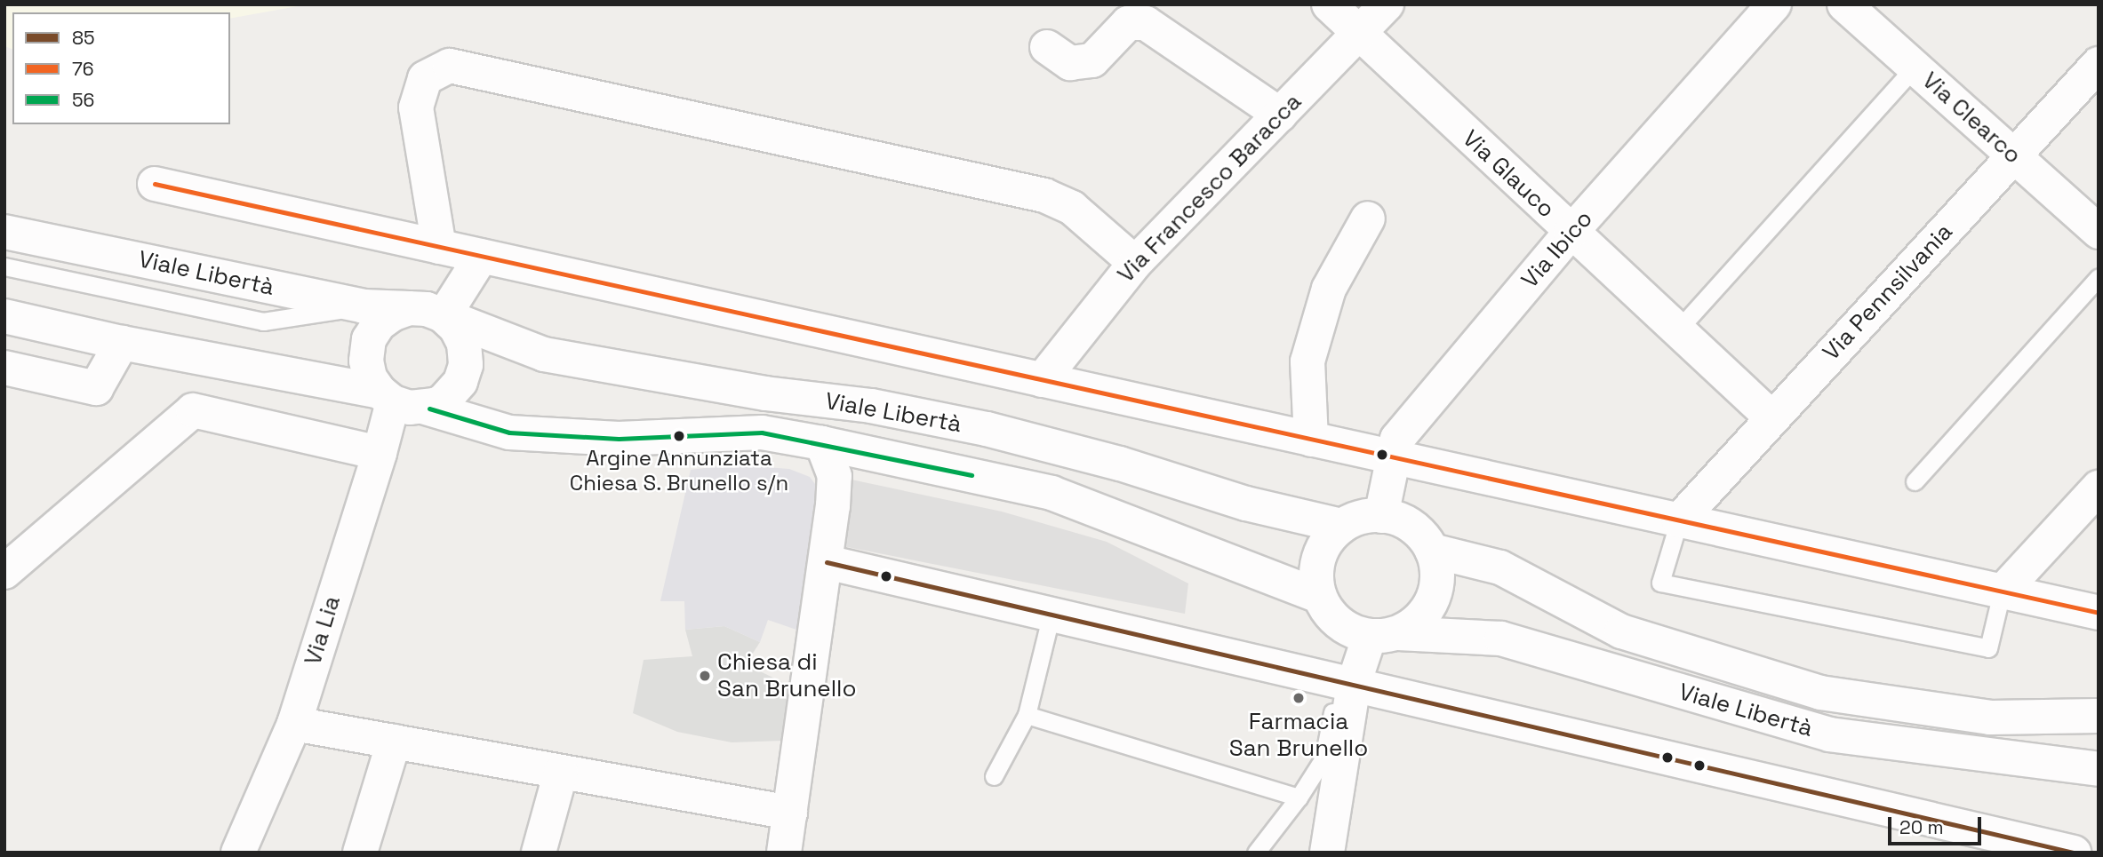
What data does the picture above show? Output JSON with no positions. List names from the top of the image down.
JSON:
{
  "streets": {
    "street": [
      "Via Clearco",
      "Via Glauco",
      "Via Francesco Baracca",
      "Via Ibico",
      "Viale Libertà",
      "Via Pennsilvania",
      "Via Lia"
    ]
  },
  "crossings": [
    ["Via Clearco", "Via Pennsilvania"],
    ["Via Glauco", "Via Francesco Baracca"],
    ["Via Glauco", "Via Ibico"],
    ["Via Glauco", "Via Pennsilvania"],
    ["Via Ibico", "Viale Libertà"],
    ["Viale Libertà", "Via Lia"]
  ],
  "places": ["Argine Annunziata Chiesa S. Brunello s/n", "Chiesa di San Brunello", "Farmacia San Brunello"],
  "lines": ["transit line 76", "transit line 56", "transit line 85"],
  "legend": ["85", "76", "56"],
  "scale_bar": "20 m"
}
